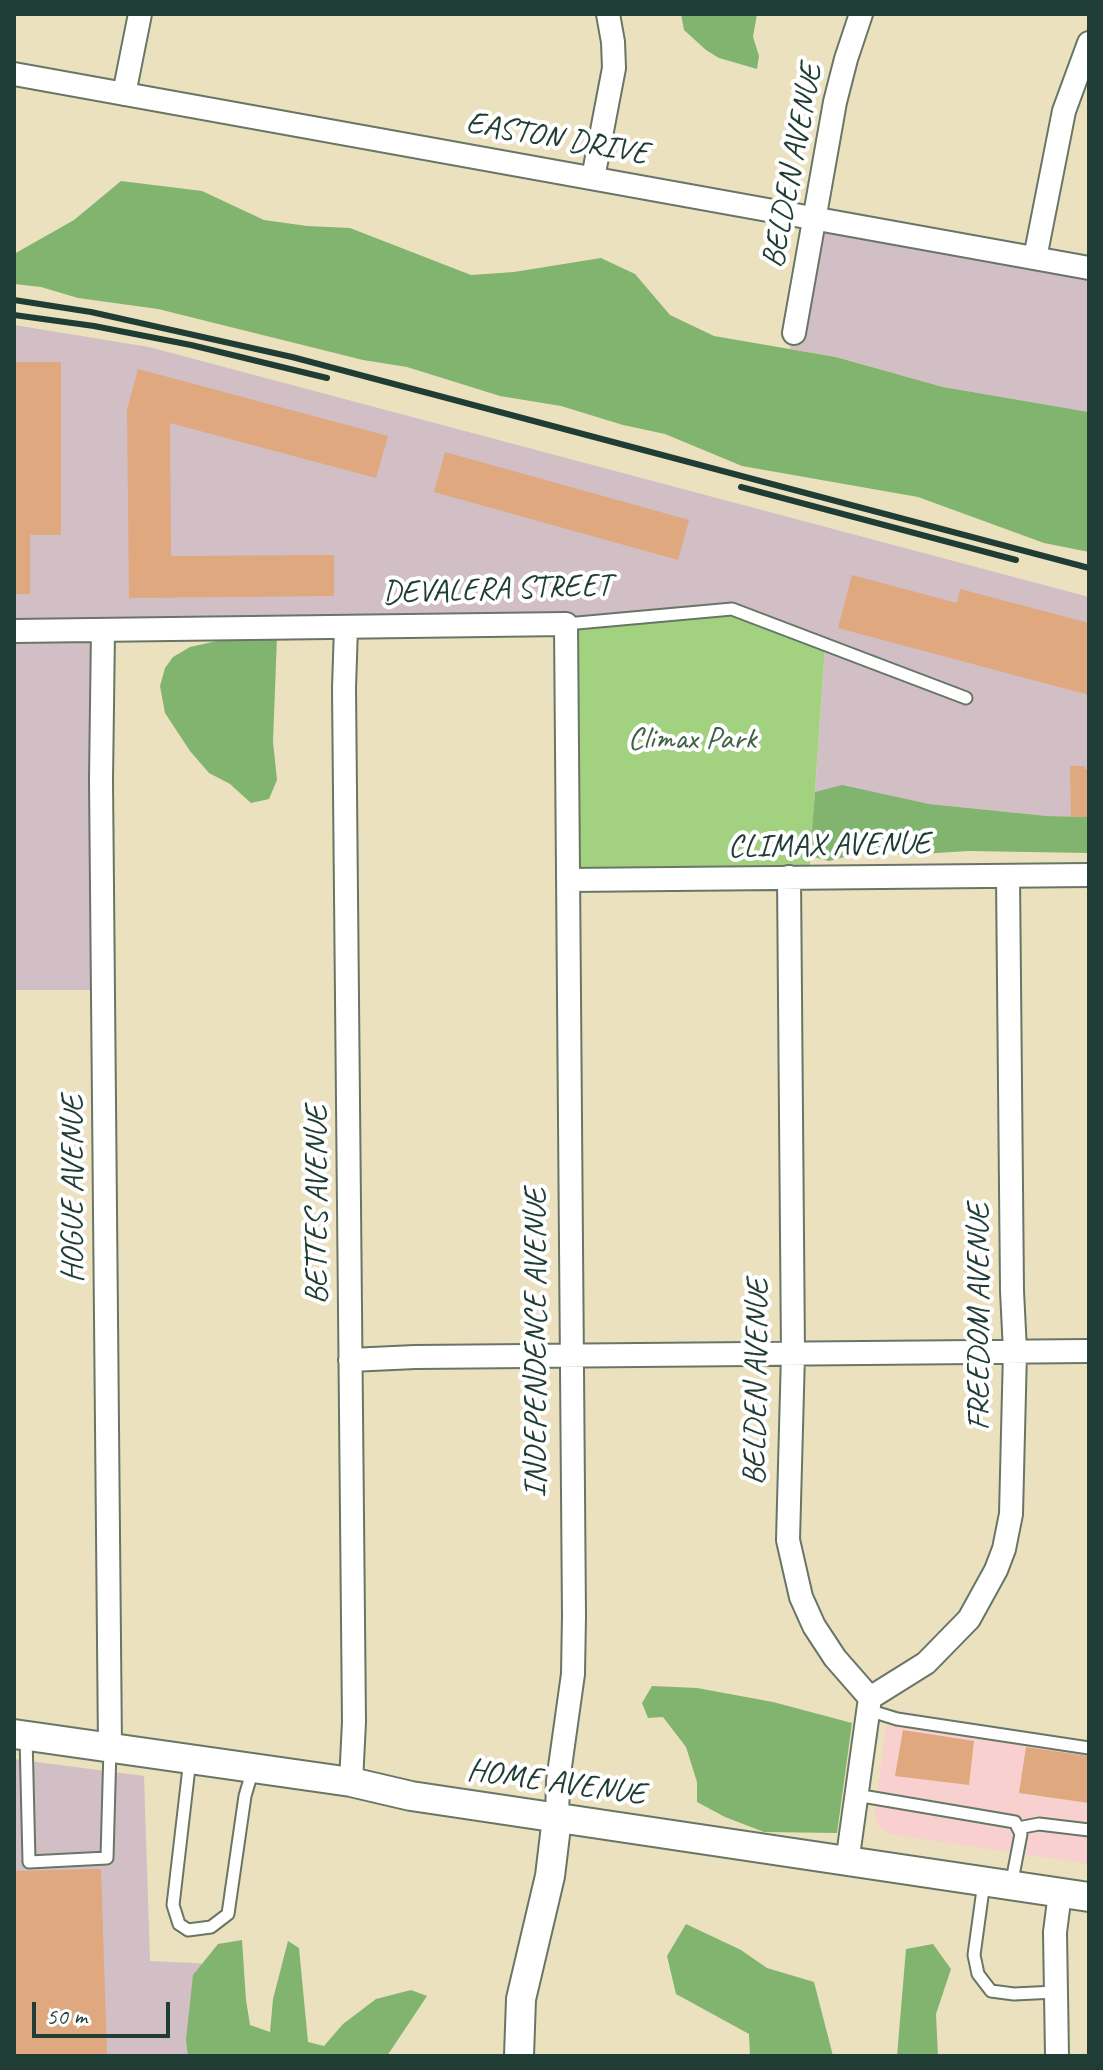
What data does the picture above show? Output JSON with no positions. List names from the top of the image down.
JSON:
{
  "streets": {
    "street": [
      "EASTON DRIVE",
      "BELDEN AVENUE",
      "DEVALERA STREET",
      "CLIMAX AVENUE",
      "HOGUE AVENUE",
      "BETTES AVENUE",
      "FREEDOM AVENUE",
      "INDEPENDENCE AVENUE",
      "HOME AVENUE"
    ]
  },
  "crossings": [
    ["EASTON DRIVE", "BELDEN AVENUE"],
    ["BELDEN AVENUE", "CLIMAX AVENUE"],
    ["BELDEN AVENUE", "FREEDOM AVENUE"],
    ["DEVALERA STREET", "HOGUE AVENUE"],
    ["DEVALERA STREET", "BETTES AVENUE"],
    ["DEVALERA STREET", "INDEPENDENCE AVENUE"],
    ["CLIMAX AVENUE", "FREEDOM AVENUE"],
    ["CLIMAX AVENUE", "INDEPENDENCE AVENUE"],
    ["HOGUE AVENUE", "HOME AVENUE"],
    ["BETTES AVENUE", "HOME AVENUE"],
    ["INDEPENDENCE AVENUE", "HOME AVENUE"]
  ],
  "parks": ["Climax Park"],
  "scale_bar": "50 m"
}
